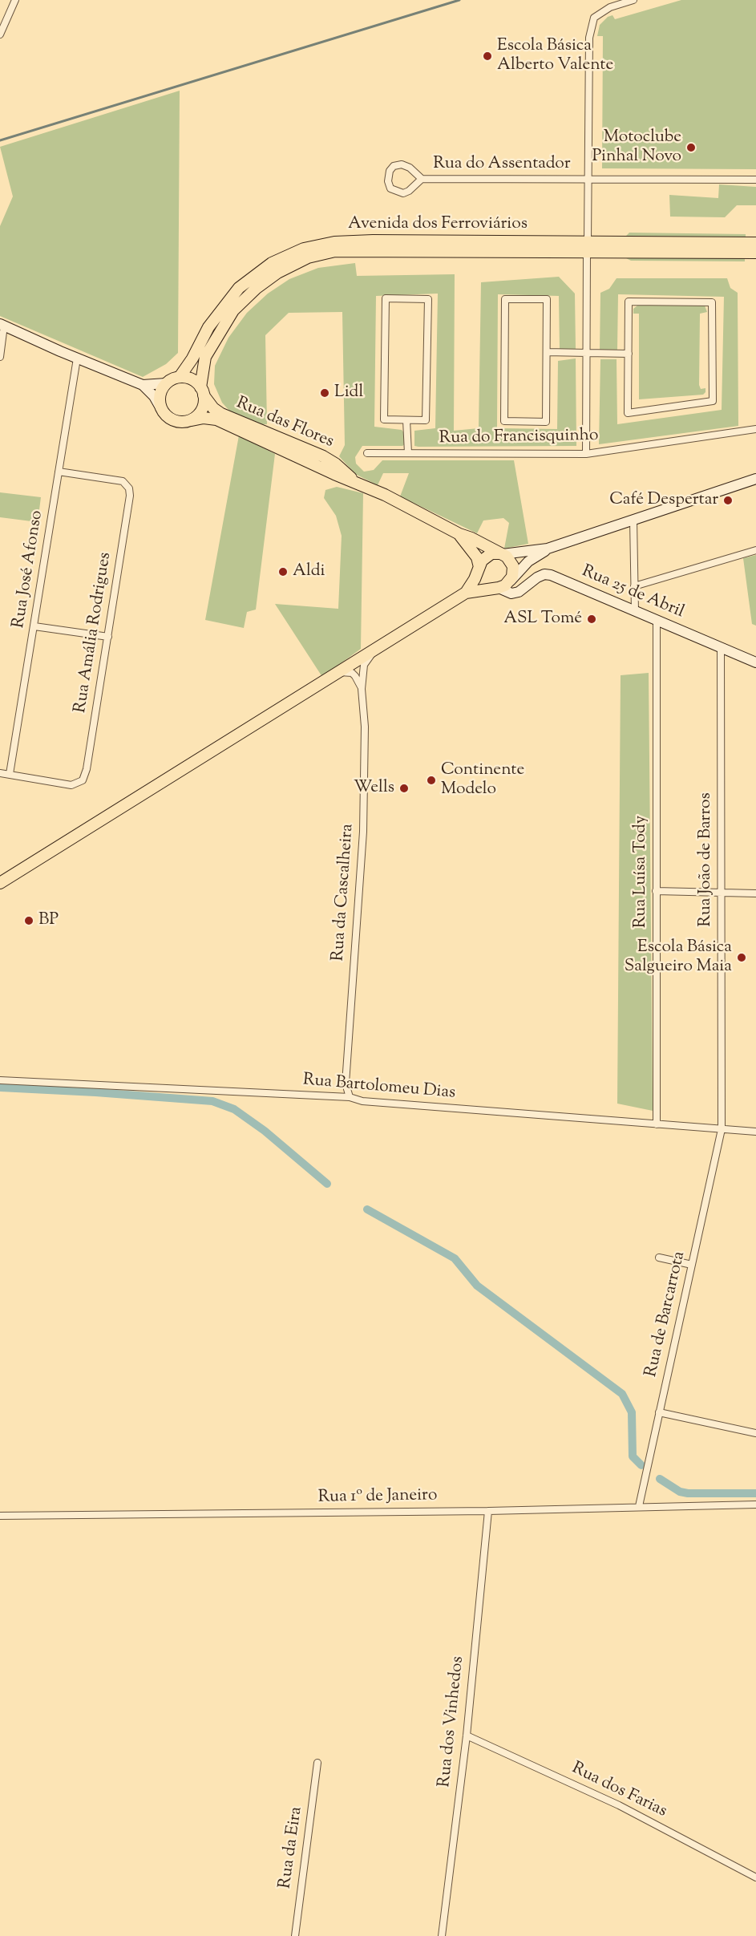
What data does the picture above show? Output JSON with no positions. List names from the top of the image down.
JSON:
{
  "streets": {
    "main road": ["Avenida dos Ferroviários", "Rua das Flores"],
    "street": [
      "Rua do Assentador",
      "Rua do Francisquinho",
      "Rua José Afonso",
      "Rua 25 de Abril",
      "Rua Amália Rodrigues",
      "Rua João de Barros",
      "Rua Luísa Tody",
      "Rua da Cascalheira",
      "Rua Bartolomeu Dias",
      "Rua de Barcarrota",
      "Rua 1º de Janeiro",
      "Rua dos Vinhedos",
      "Rua dos Farias",
      "Rua da Eira"
    ]
  },
  "crossings": [
    ["Avenida dos Ferroviários", "Rua das Flores"],
    ["Rua das Flores", "Rua 25 de Abril"],
    ["Rua José Afonso", "Rua Amália Rodrigues"],
    ["Rua 25 de Abril", "Rua João de Barros"],
    ["Rua 25 de Abril", "Rua Luísa Tody"],
    ["Rua João de Barros", "Rua Bartolomeu Dias"],
    ["Rua João de Barros", "Rua de Barcarrota"],
    ["Rua Luísa Tody", "Rua Bartolomeu Dias"],
    ["Rua da Cascalheira", "Rua Bartolomeu Dias"],
    ["Rua Bartolomeu Dias", "Rua de Barcarrota"],
    ["Rua de Barcarrota", "Rua 1º de Janeiro"],
    ["Rua 1º de Janeiro", "Rua dos Vinhedos"],
    ["Rua dos Vinhedos", "Rua dos Farias"]
  ],
  "places": [
    "Escola Básica Alberto Valente",
    "Motoclube Pinhal Novo",
    "Lidl",
    "Café Despertar",
    "Aldi",
    "ASL Tomé",
    "Continente Modelo",
    "Wells",
    "BP",
    "Escola Básica Salgueiro Maia"
  ]
}
